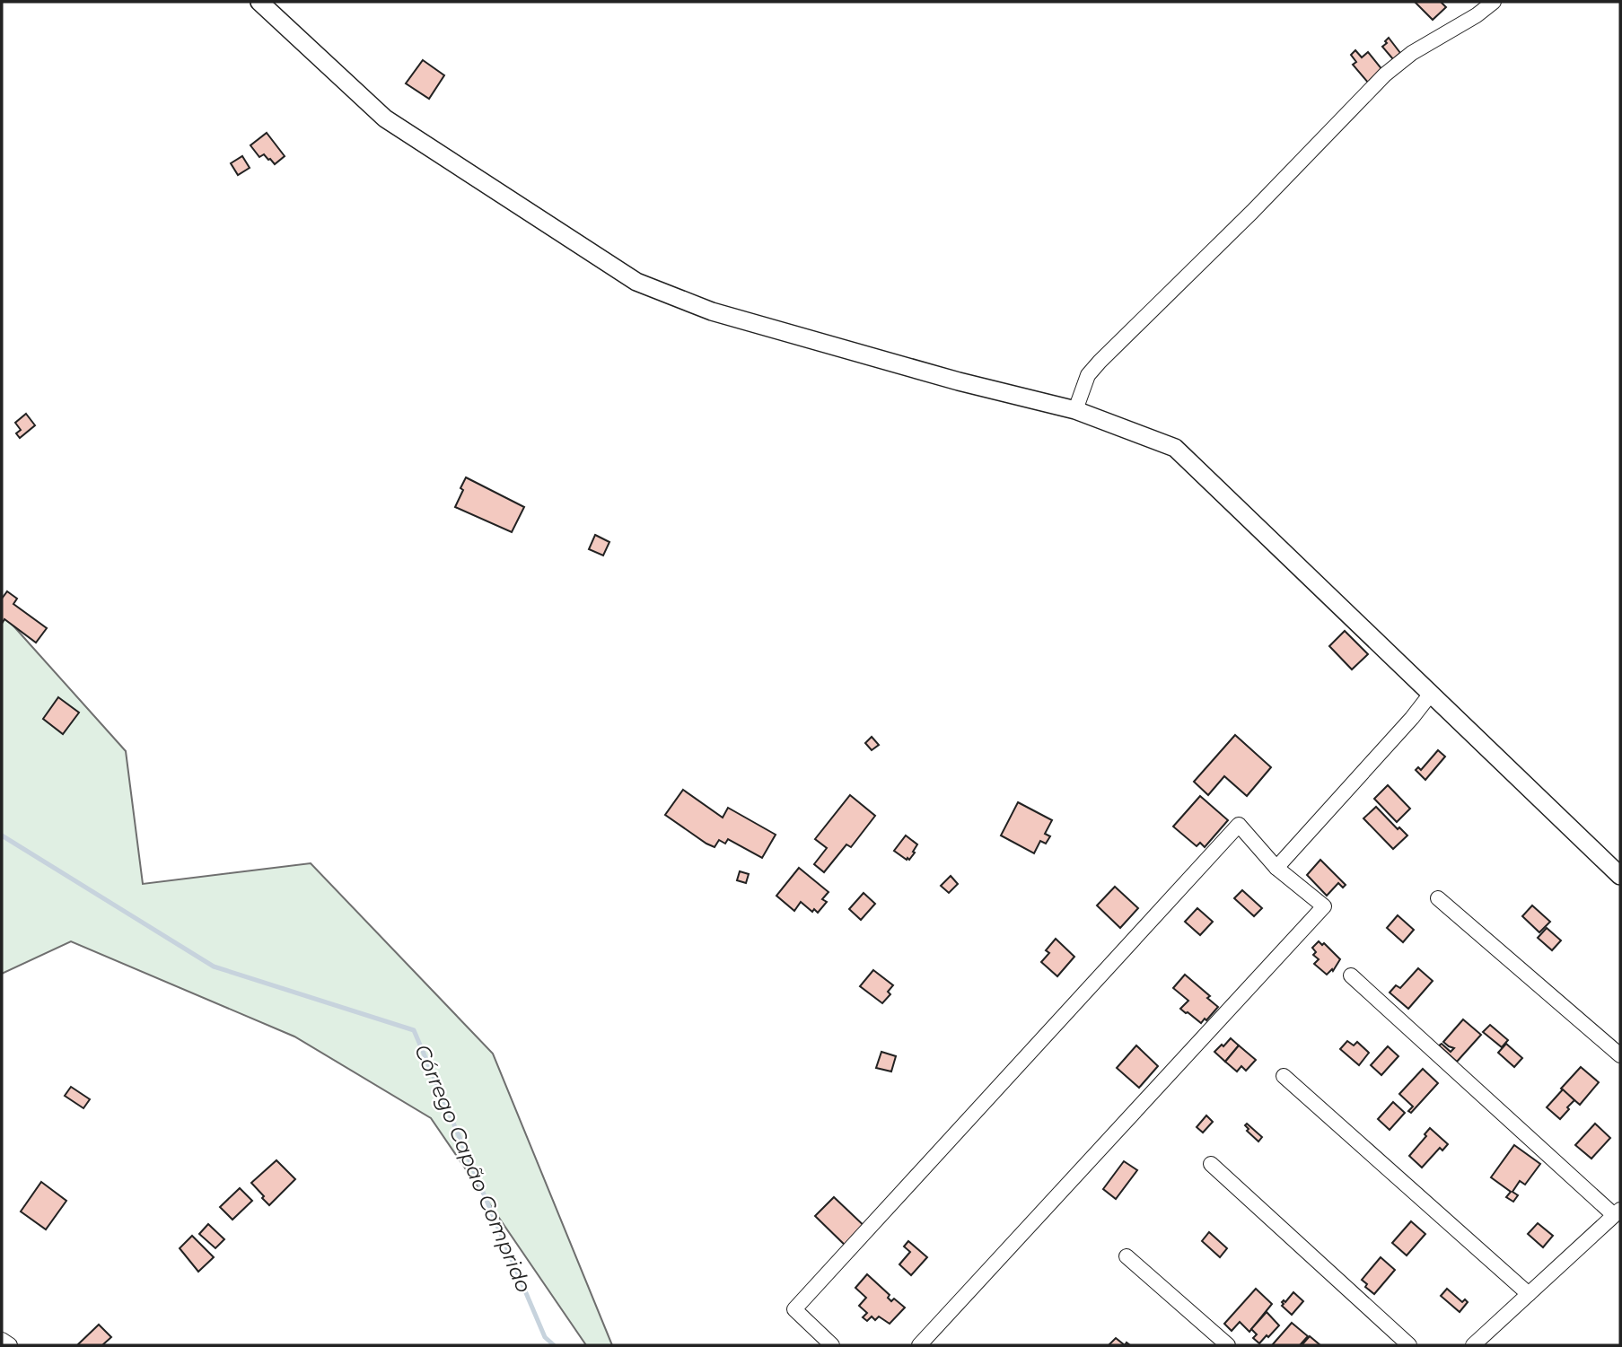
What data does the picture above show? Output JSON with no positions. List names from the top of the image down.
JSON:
{
  "water": ["Córrego Capão Comprido"]
}
